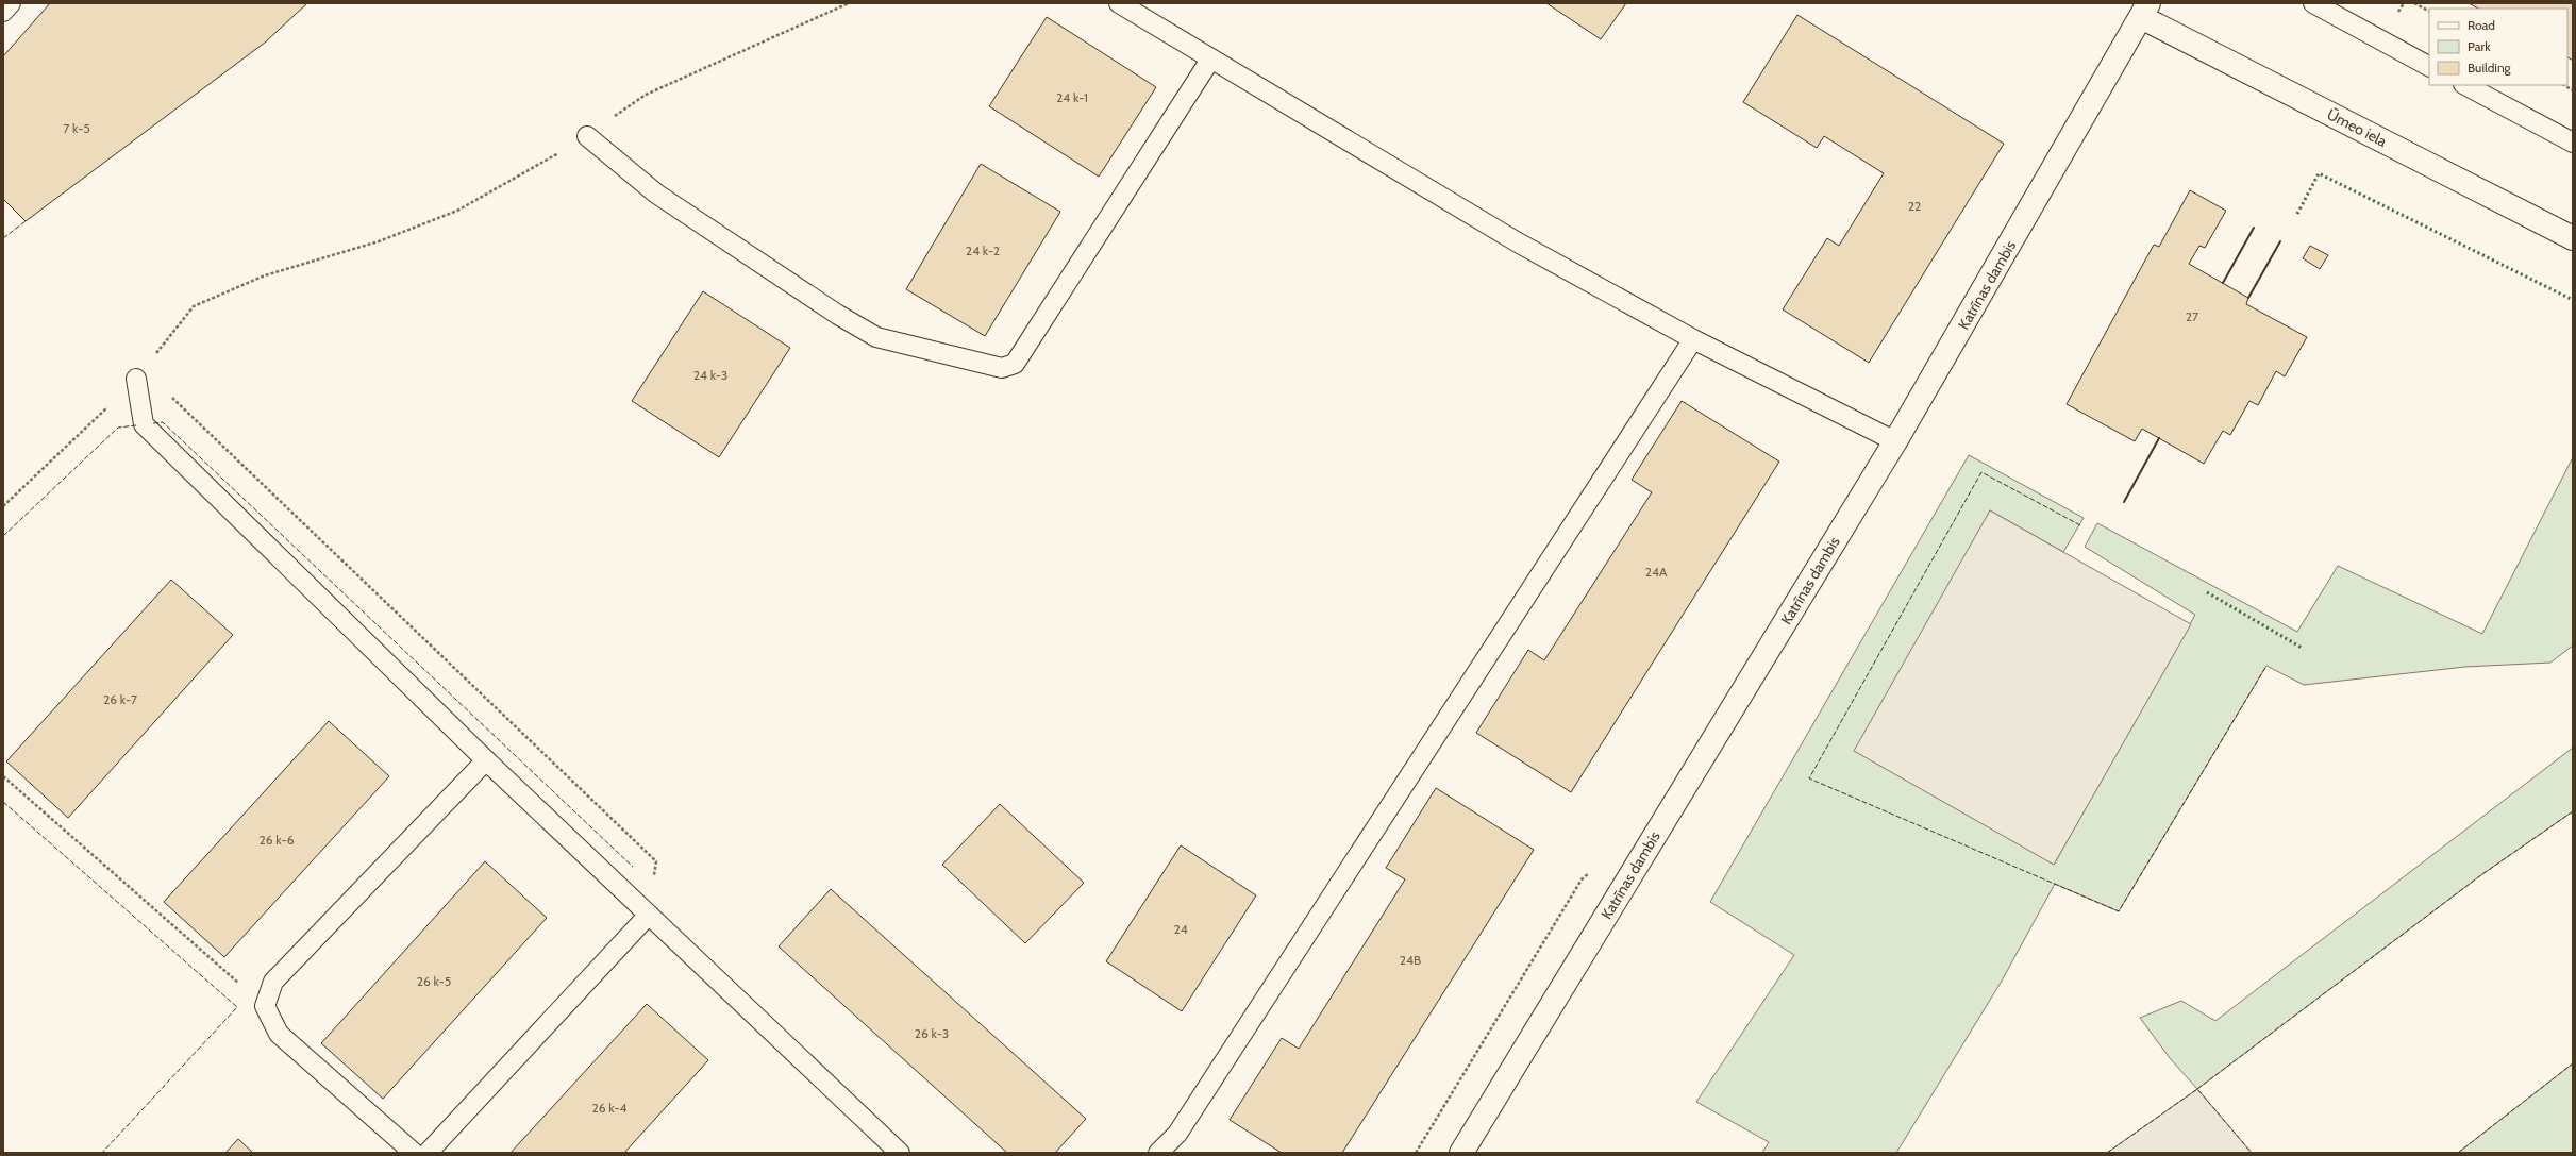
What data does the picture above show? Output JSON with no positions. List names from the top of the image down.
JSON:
{
  "streets": {
    "street": ["Ūmeo iela", "Katrīnas dambis"]
  },
  "crossings": [
    ["Ūmeo iela", "Katrīnas dambis"]
  ],
  "house_numbers": [
    "24 k-1",
    "7 k-5",
    "22",
    "24 k-2",
    "27",
    "24 k-3",
    "24A",
    "26 k-7",
    "26 k-6",
    "24",
    "24B",
    "26 k-5",
    "26 k-3",
    "26 k-4"
  ],
  "legend": ["Road", "Park", "Building"]
}
